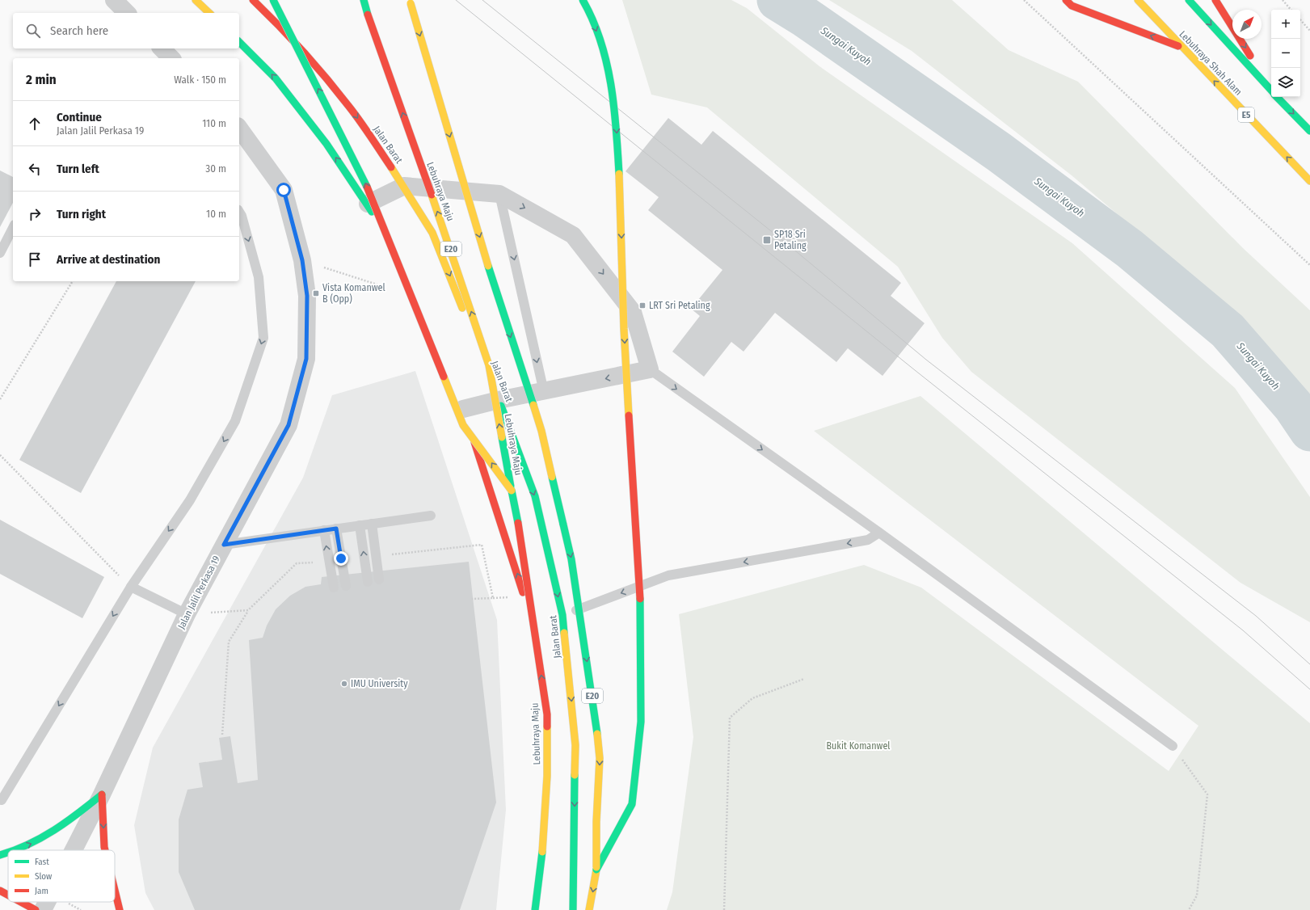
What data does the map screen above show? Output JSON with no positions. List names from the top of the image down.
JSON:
{
  "streets": {
    "main road": [
      "Lebuhraya Shah Alam",
      "E5",
      "Jalan Barat",
      "Lebuhraya Maju",
      "E20"
    ],
    "street": ["Jalan Jalil Perkasa 19"]
  },
  "water": ["Sungai Kuyoh"],
  "parks": ["Bukit Komanwel"],
  "places": {
    "transit": ["SP18 Sri Petaling", "Vista Komanwel B (Opp)", "LRT Sri Petaling"],
    "other": ["IMU University"]
  },
  "legend": ["Fast", "Slow", "Jam"],
  "north": "top right",
  "page": {
    "map_buttons": ["+", "−"],
    "search": "Search here",
    "heading": ["2 min", "Walk · 150 m"],
    "list": [
      ["Continue", "Jalan Jalil Perkasa 19", "110 m"],
      ["Turn left", "30 m"],
      ["Turn right", "10 m"],
      "Arrive at destination"
    ]
  }
}
